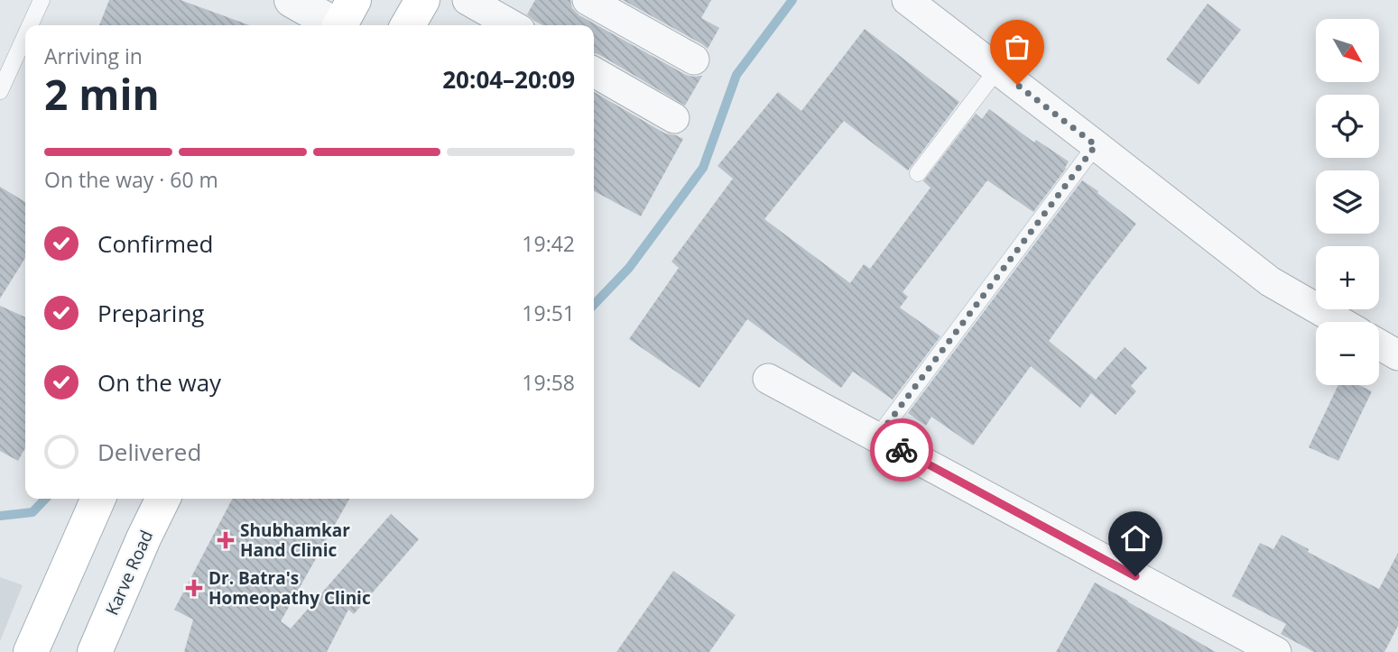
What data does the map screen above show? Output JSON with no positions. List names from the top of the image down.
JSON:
{
  "streets": {
    "main road": ["Karve Road"]
  },
  "places": {
    "health": ["Shubhamkar Hand Clinic", "Dr. Batra's Homeopathy Clinic"]
  },
  "north": "bottom right",
  "page": {
    "map_buttons": ["+", "−"],
    "heading": ["2 min", "Arriving in", "20:04–20:09"],
    "bar": "On the way · 60 m",
    "list": [
      ["Confirmed", "19:42"],
      ["Preparing", "19:51"],
      ["On the way", "19:58"],
      "Delivered"
    ]
  }
}
